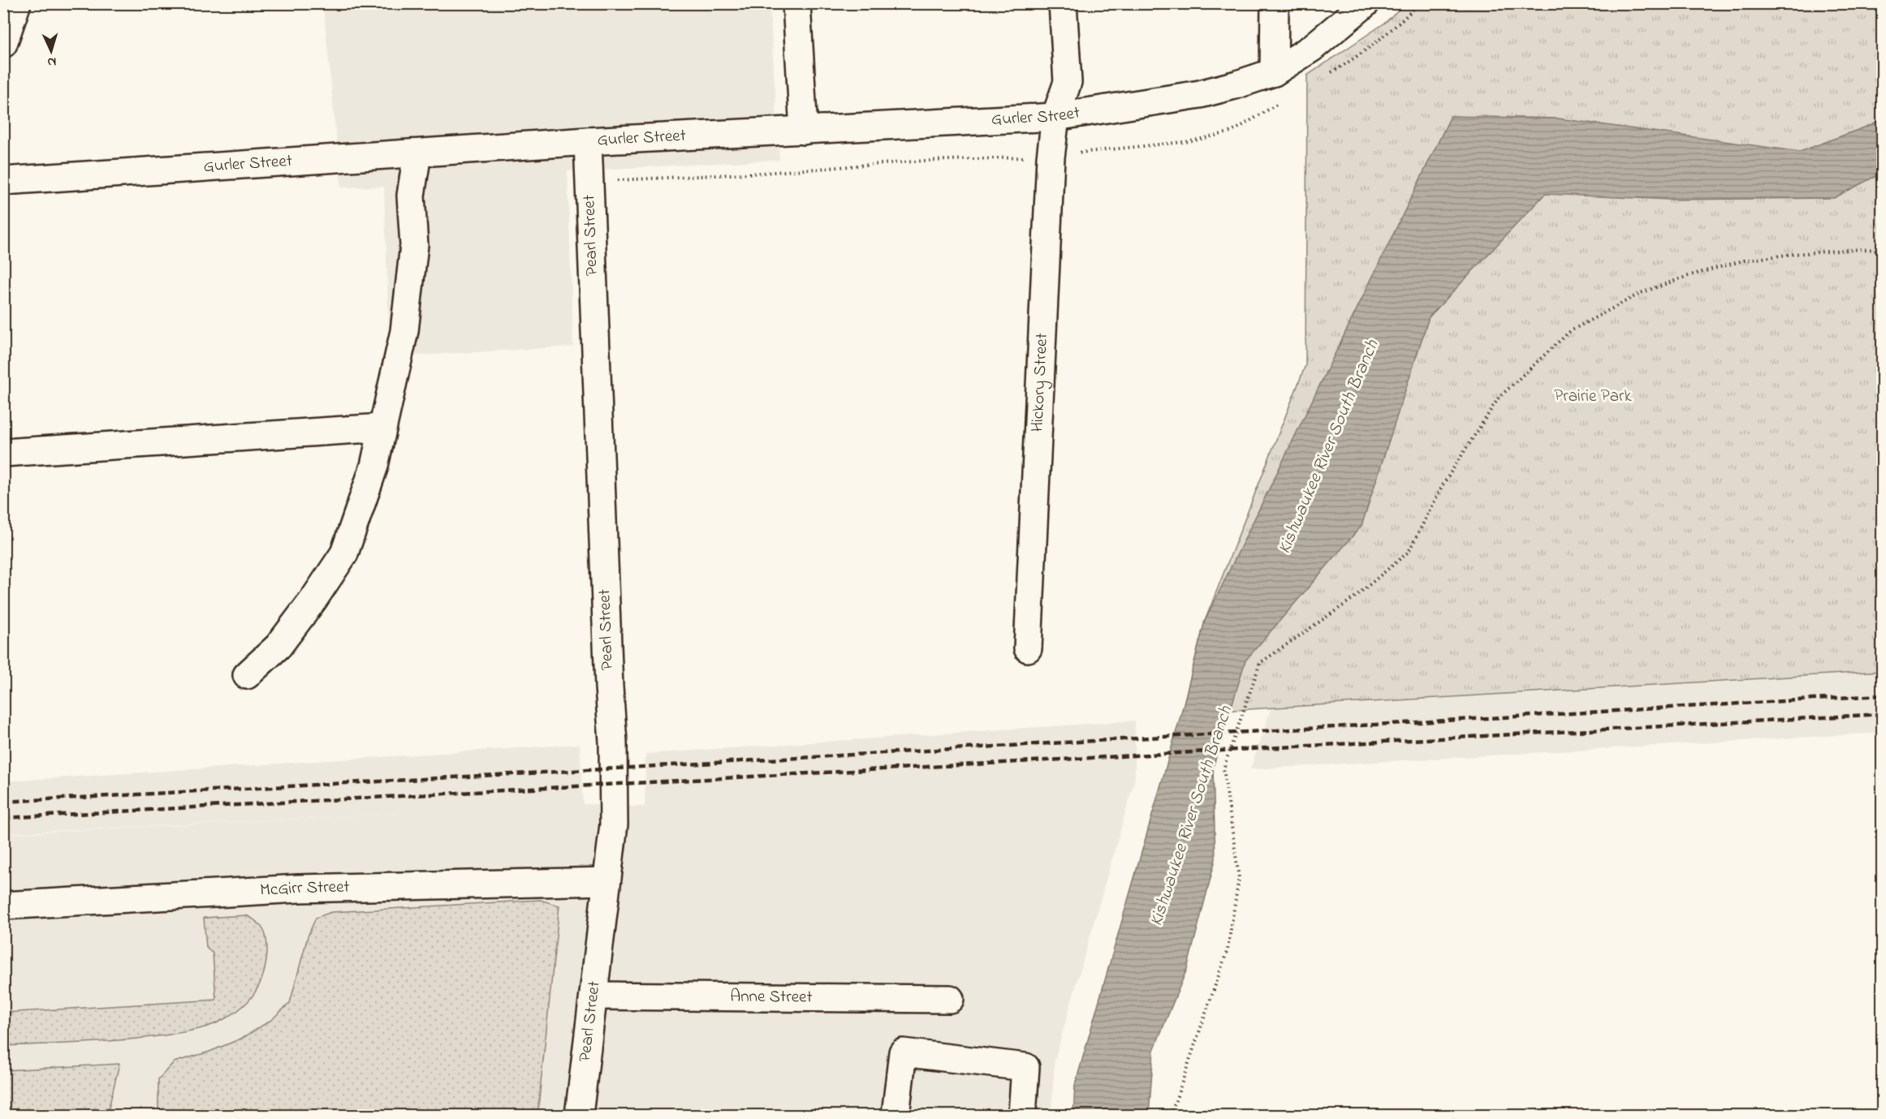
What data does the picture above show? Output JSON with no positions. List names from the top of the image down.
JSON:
{
  "streets": {
    "street": [
      "Gurler Street",
      "Pearl Street",
      "Hickory Street",
      "McGirr Street",
      "Anne Street"
    ]
  },
  "crossings": [
    ["Gurler Street", "Pearl Street"],
    ["Gurler Street", "Hickory Street"],
    ["Pearl Street", "McGirr Street"],
    ["Pearl Street", "Anne Street"]
  ],
  "water": ["Kishwaukee River South Branch"],
  "parks": ["Prairie Park"],
  "north": "bottom"
}
